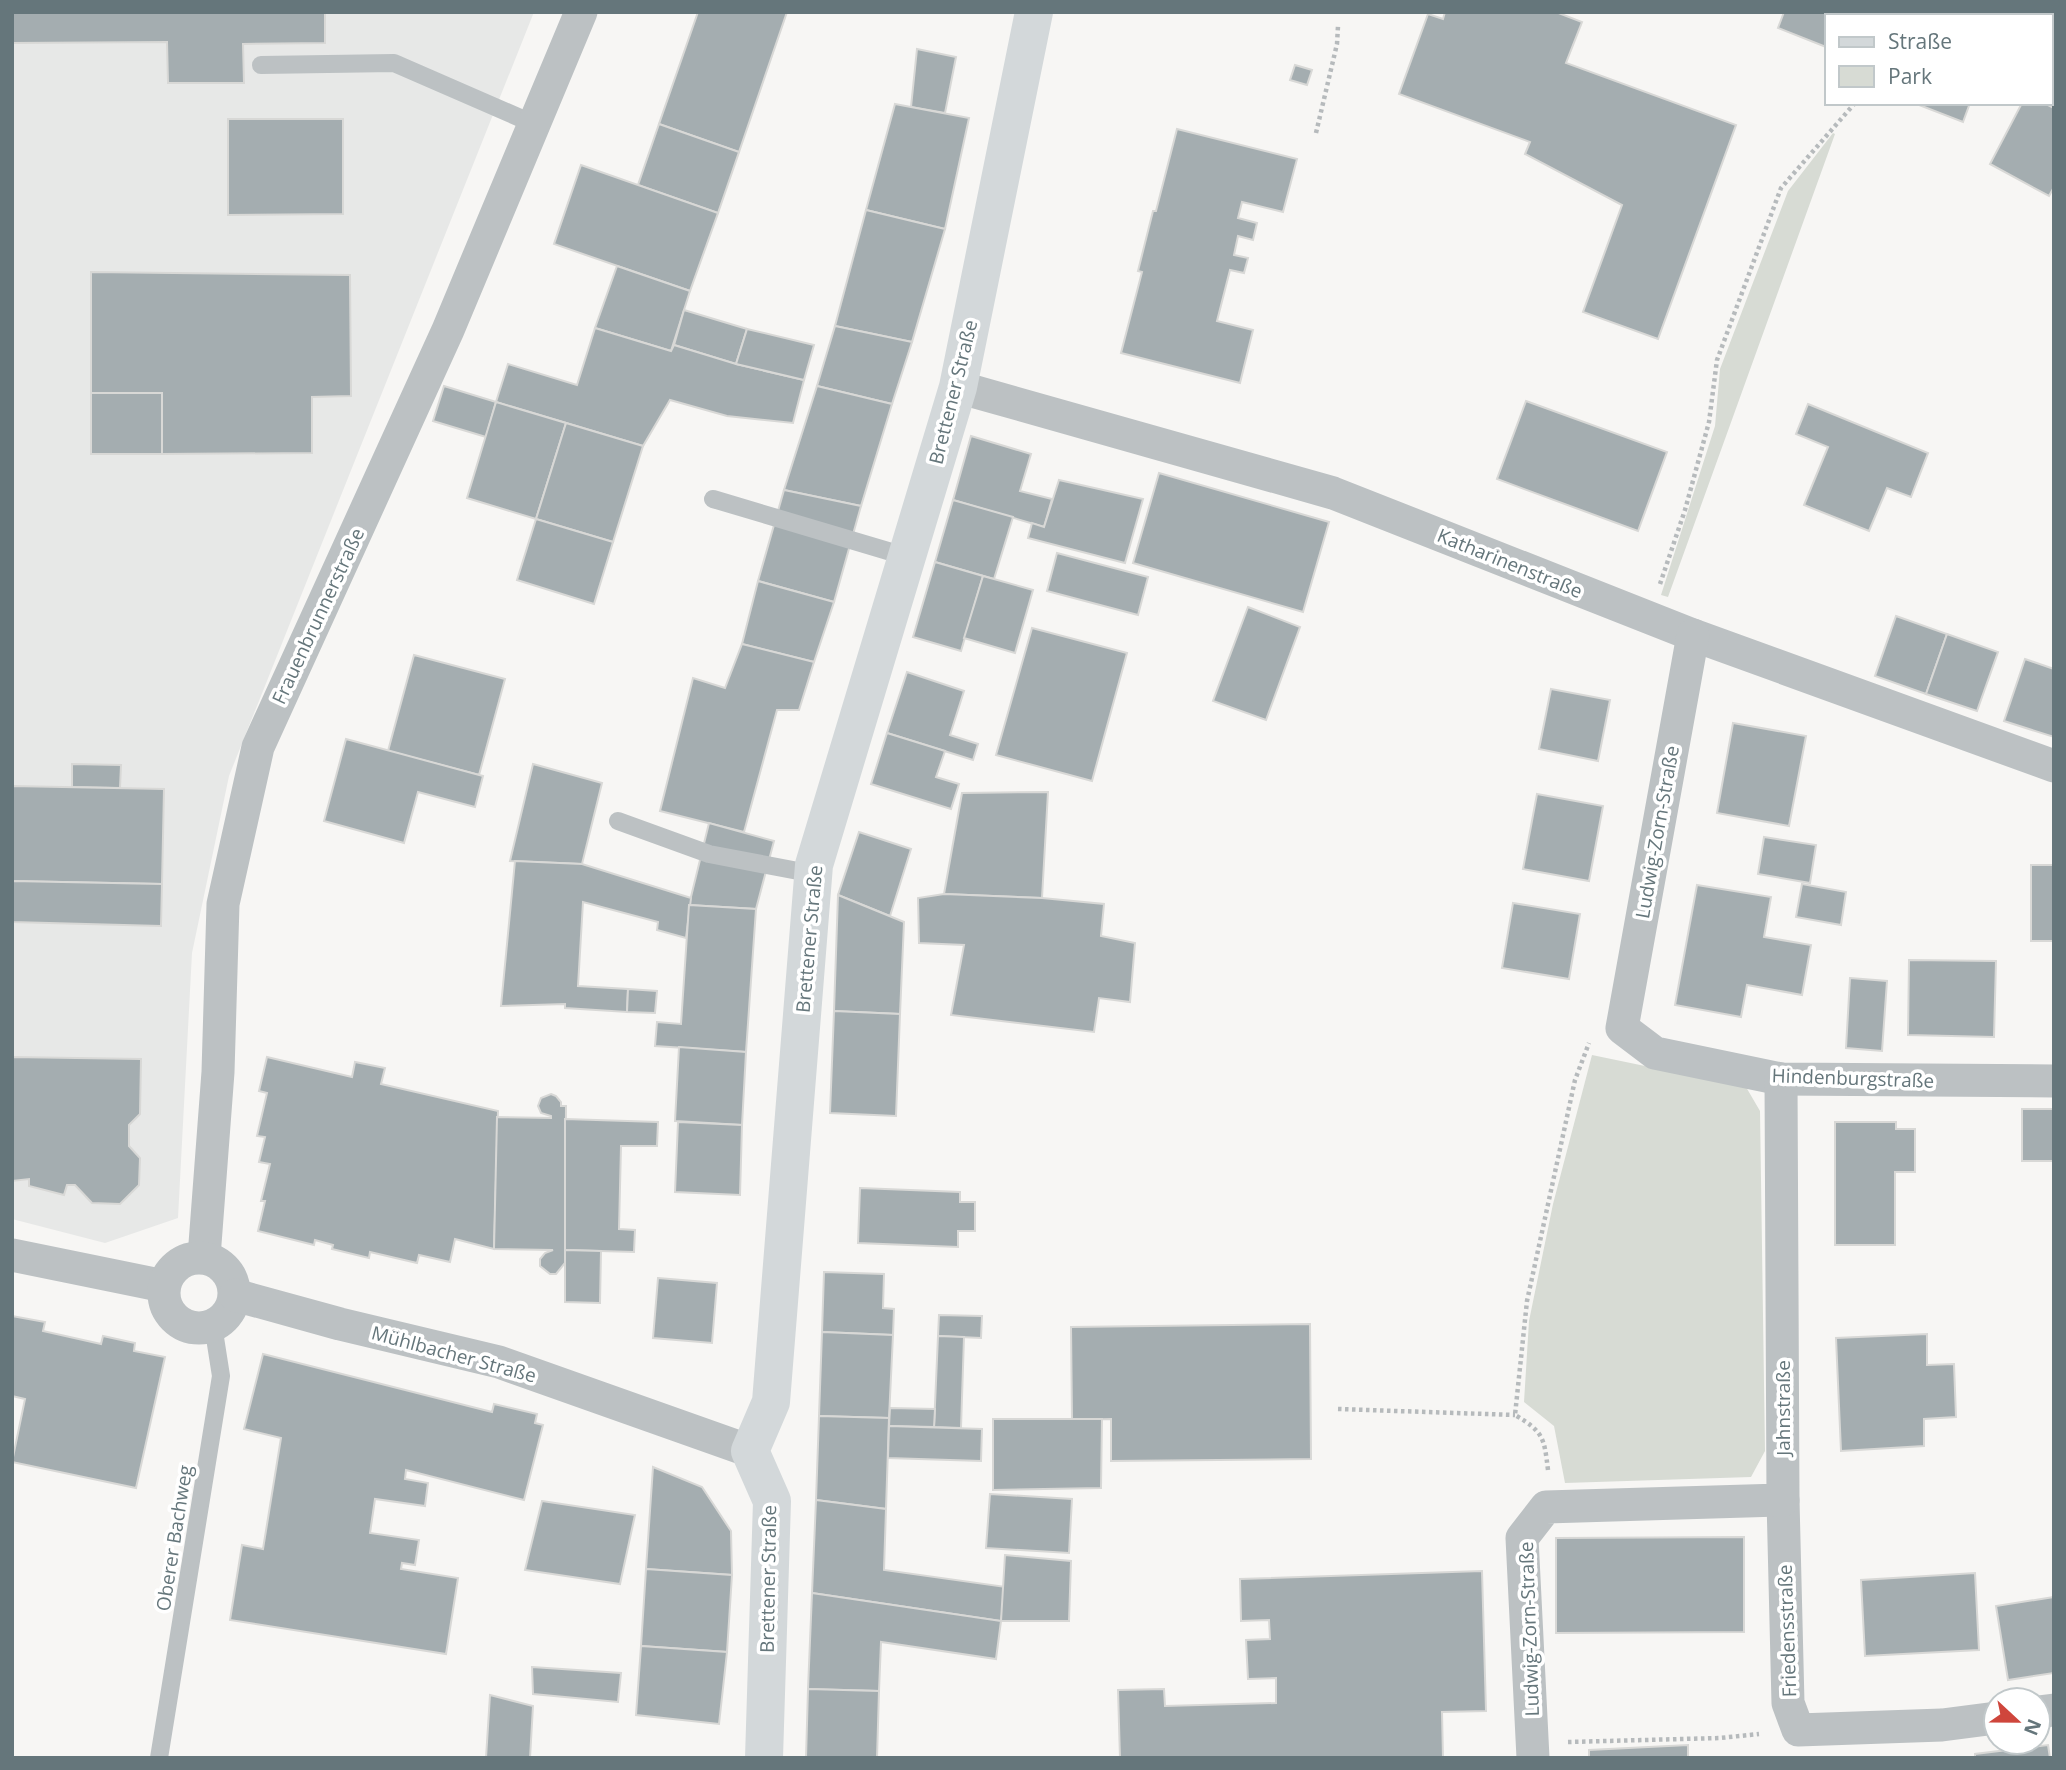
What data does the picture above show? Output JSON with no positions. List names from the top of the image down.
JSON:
{
  "streets": {
    "street": [
      "Brettener Straße",
      "Katharinenstraße",
      "Frauenbrunnerstraße",
      "Ludwig-Zorn-Straße",
      "Hindenburgstraße",
      "Mühlbacher Straße",
      "Jahnstraße",
      "Friedensstraße"
    ],
    "lane": ["Oberer Bachweg"]
  },
  "crossings": [
    ["Brettener Straße", "Katharinenstraße"],
    ["Brettener Straße", "Mühlbacher Straße"],
    ["Katharinenstraße", "Ludwig-Zorn-Straße"],
    ["Frauenbrunnerstraße", "Mühlbacher Straße"],
    ["Frauenbrunnerstraße", "Oberer Bachweg"],
    ["Ludwig-Zorn-Straße", "Hindenburgstraße"],
    ["Hindenburgstraße", "Jahnstraße"],
    ["Mühlbacher Straße", "Oberer Bachweg"],
    ["Jahnstraße", "Friedensstraße"]
  ],
  "legend": ["Straße", "Park"],
  "north": "right"
}
